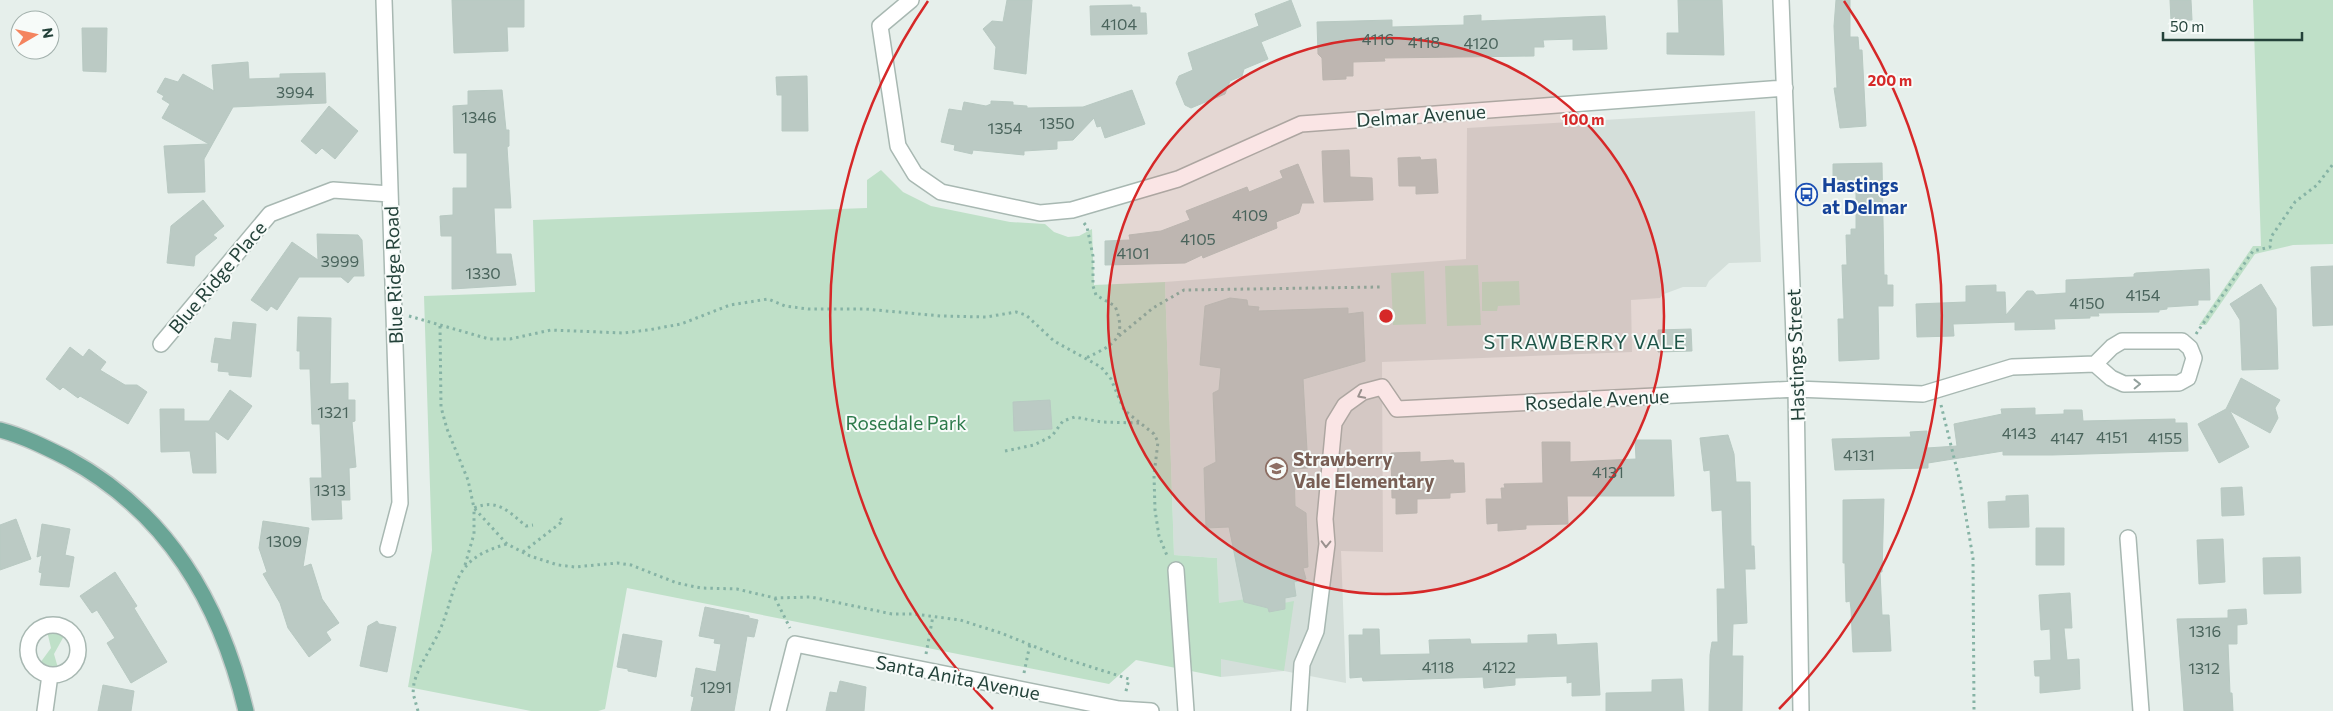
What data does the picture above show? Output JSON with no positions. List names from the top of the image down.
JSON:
{
  "streets": {
    "street": [
      "Delmar Avenue",
      "Blue Ridge Road",
      "Blue Ridge Place",
      "Hastings Street",
      "Rosedale Avenue",
      "Santa Anita Avenue"
    ]
  },
  "crossings": [
    ["Delmar Avenue", "Hastings Street"],
    ["Blue Ridge Road", "Blue Ridge Place"],
    ["Hastings Street", "Rosedale Avenue"]
  ],
  "districts": ["STRAWBERRY VALE"],
  "parks": ["Rosedale Park"],
  "places": {
    "bus stop": ["Hastings at Delmar"],
    "school or university": ["Strawberry Vale Elementary"]
  },
  "house_numbers": [
    "4104",
    "4116",
    "4118",
    "4120",
    "3994",
    "1346",
    "1350",
    "1354",
    "4109",
    "4105",
    "4101",
    "3999",
    "1330",
    "4154",
    "4150",
    "1321",
    "4143",
    "4151",
    "4147",
    "4155",
    "4131",
    "4131",
    "1313",
    "1309",
    "1316",
    "4118",
    "4122",
    "1312",
    "1291"
  ],
  "scale_bar": "50 m",
  "north": "right",
  "rings": ["200 m", "100 m"]
}
